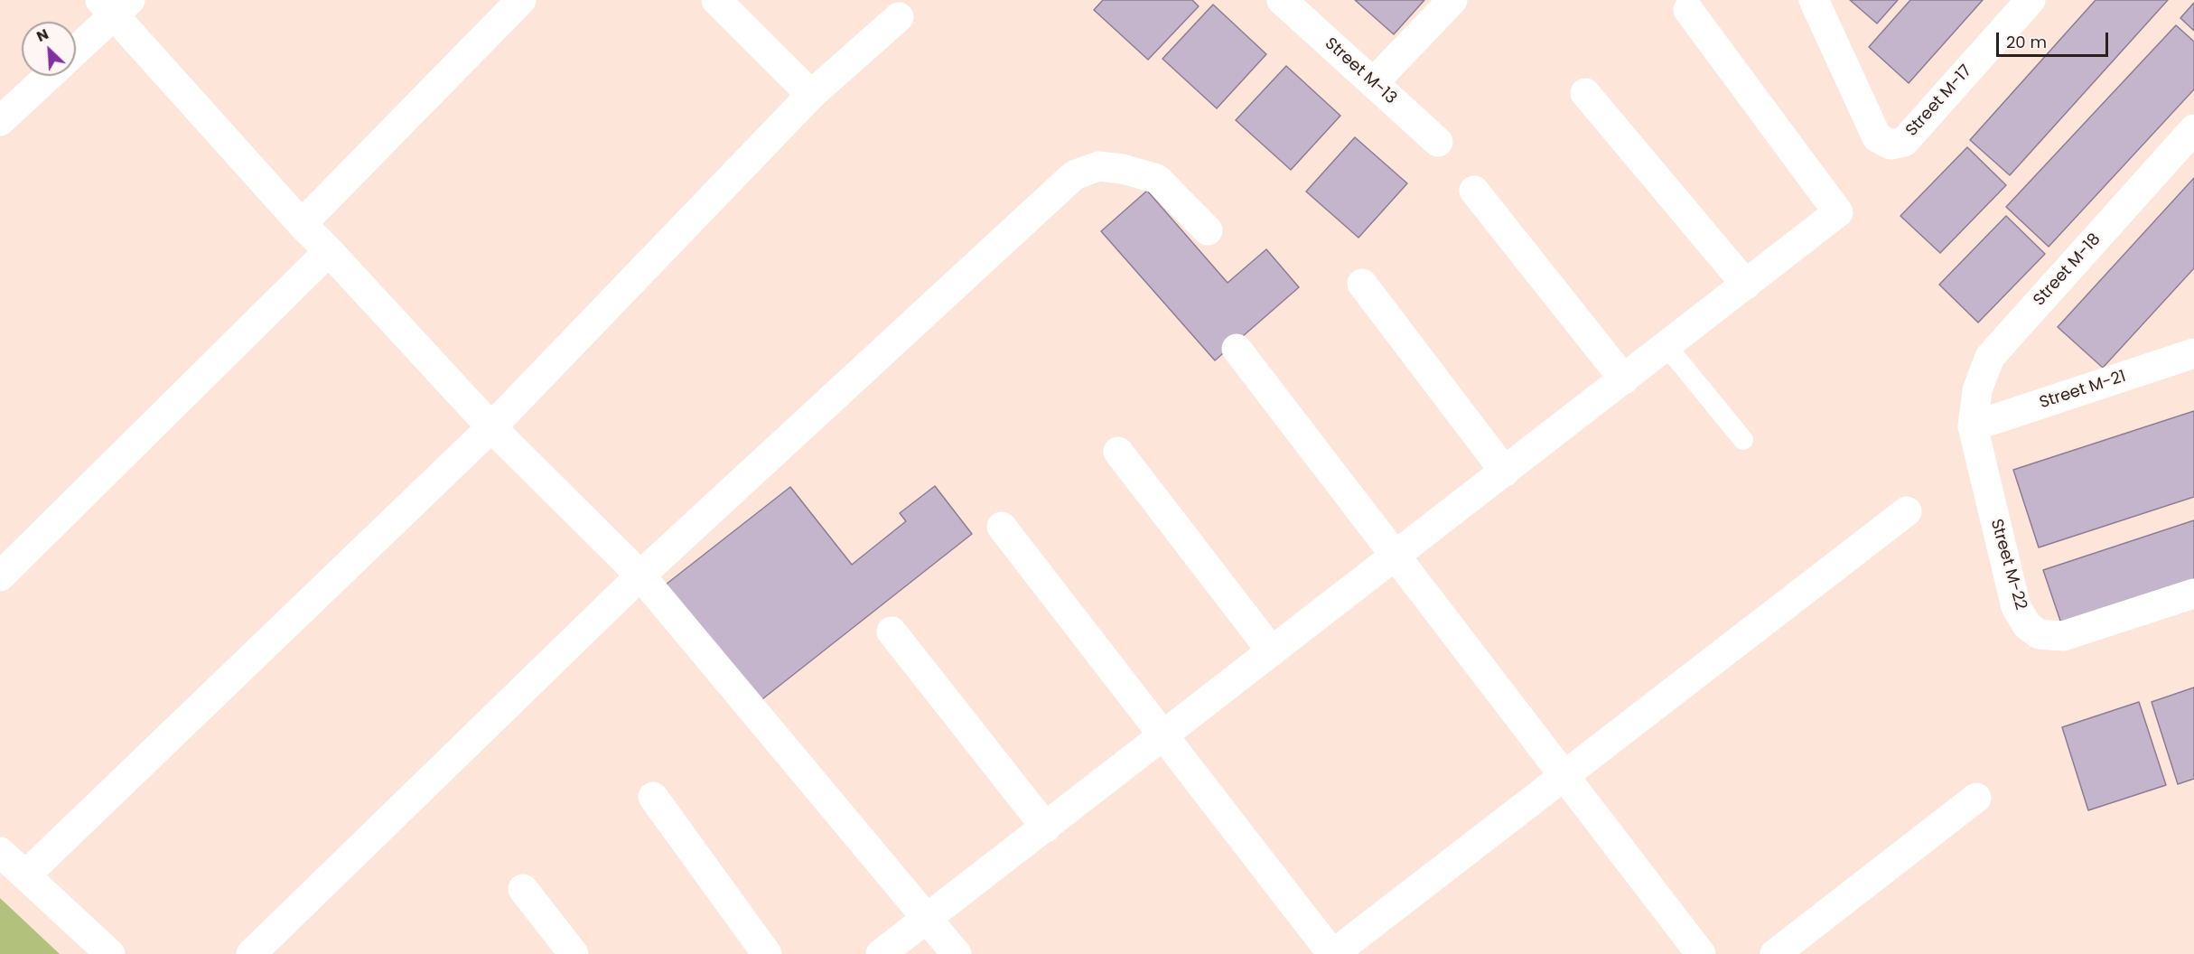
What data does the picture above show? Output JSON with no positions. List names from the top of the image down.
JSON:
{
  "streets": {
    "street": [
      "Street M-13",
      "Street M-17",
      "Street M-18",
      "Street M-21",
      "Street M-22"
    ]
  },
  "crossings": [
    ["Street M-18", "Street M-21"],
    ["Street M-18", "Street M-22"],
    ["Street M-21", "Street M-22"]
  ],
  "scale_bar": "20 m",
  "north": "top left"
}
